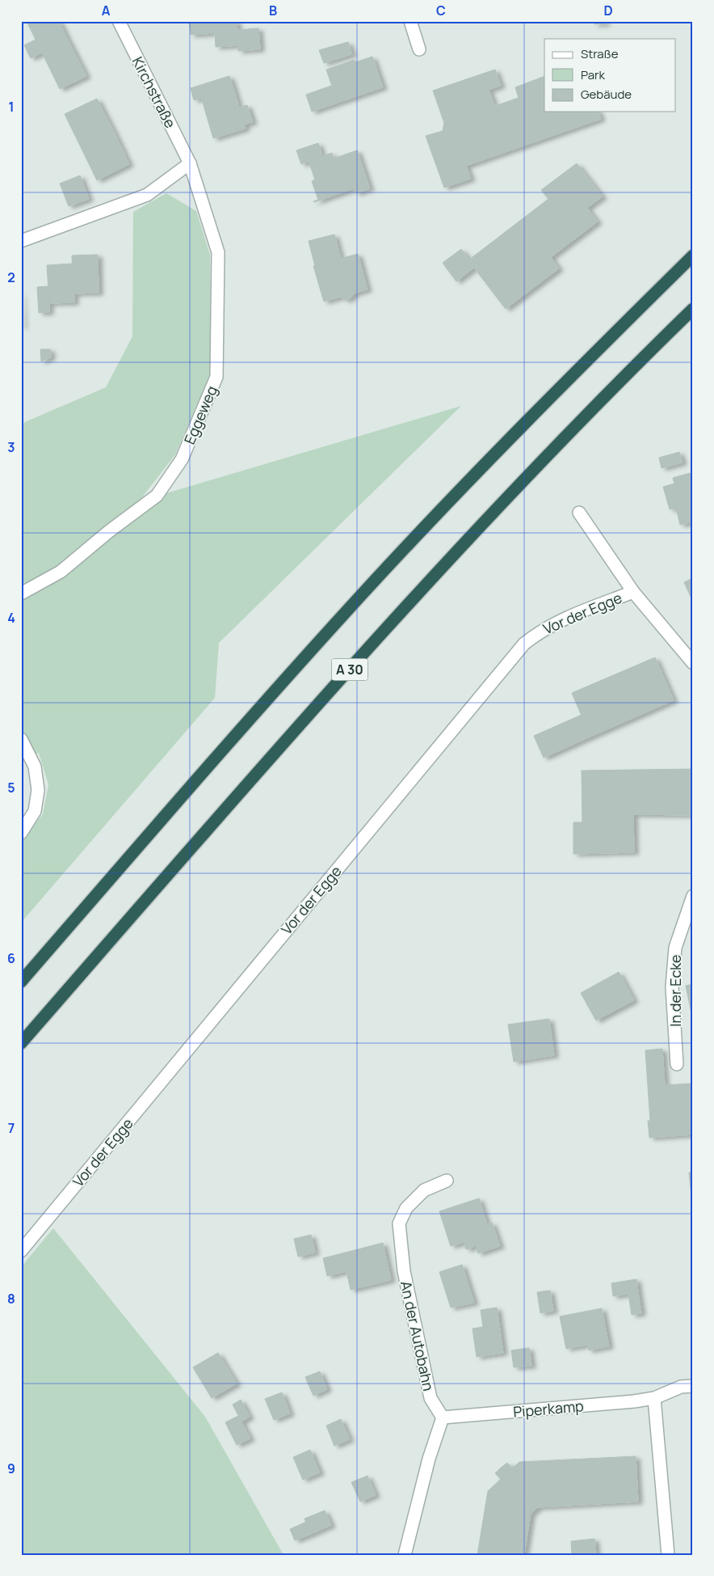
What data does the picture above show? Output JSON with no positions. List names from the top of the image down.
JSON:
{
  "streets": {
    "highway": ["A 30"],
    "street": [
      "Kirchstraße",
      "Eggeweg",
      "Vor der Egge",
      "In der Ecke",
      "An der Autobahn",
      "Piperkamp"
    ]
  },
  "crossings": [
    ["Kirchstraße", "Eggeweg"],
    ["An der Autobahn", "Piperkamp"]
  ],
  "legend": ["Straße", "Park", "Gebäude"],
  "grid": {
    "columns": [
      "A",
      "B",
      "C",
      "D"
    ],
    "rows": [
      "1",
      "2",
      "3",
      "4",
      "5",
      "6",
      "7",
      "8",
      "9"
    ]
  }
}
